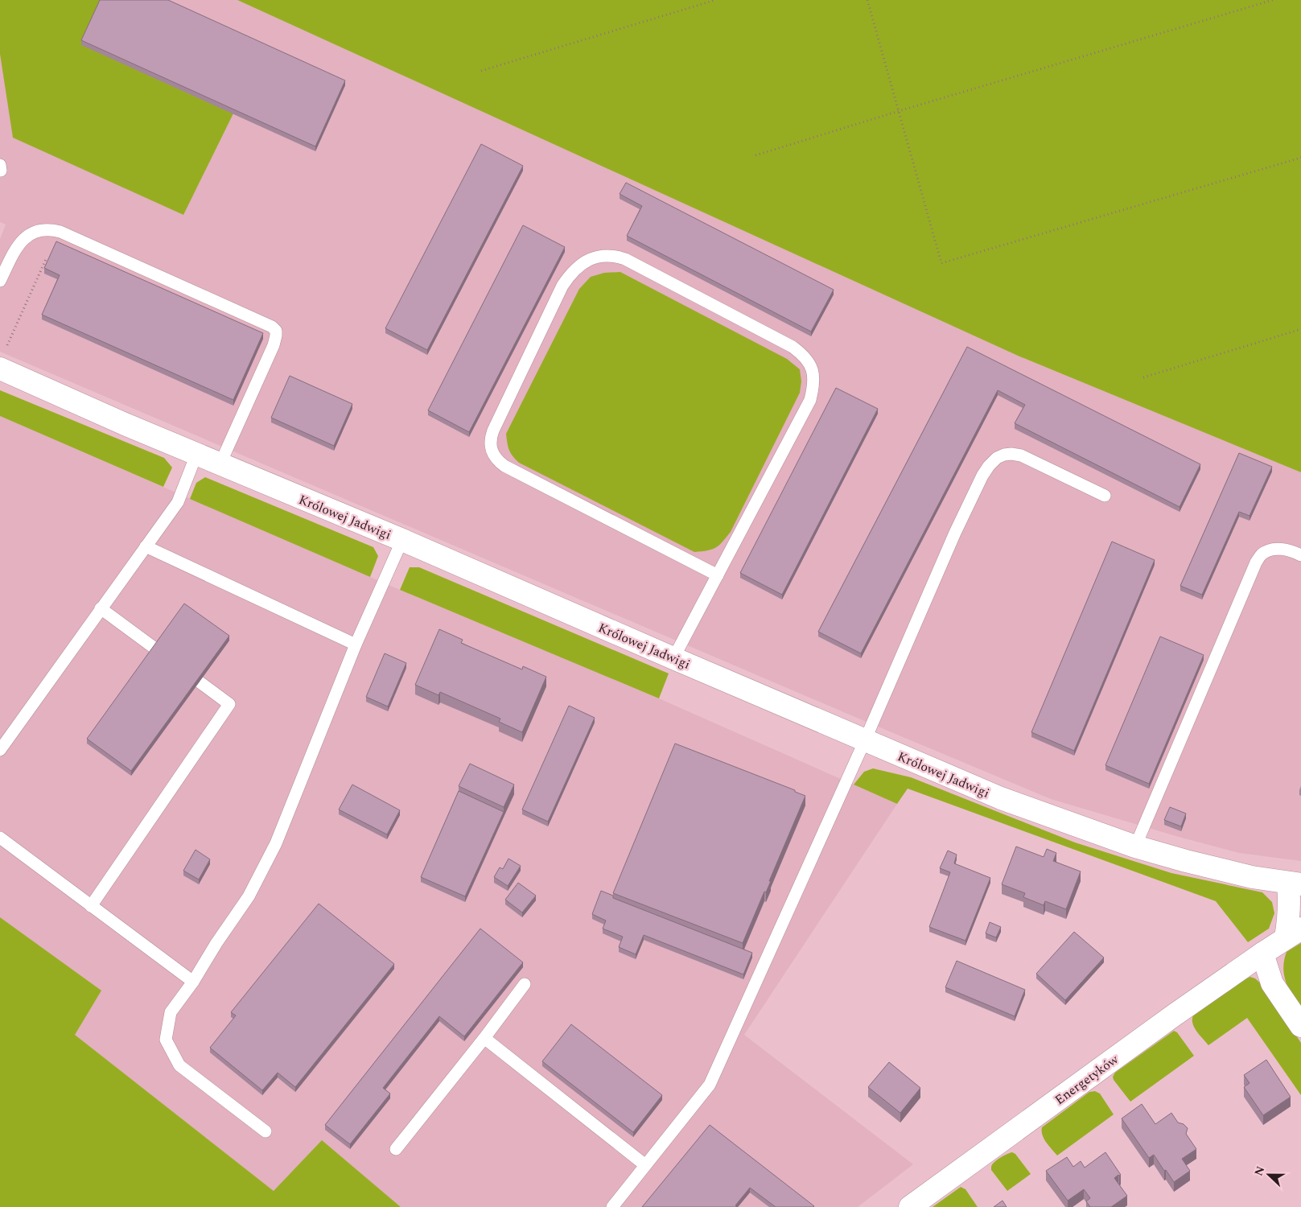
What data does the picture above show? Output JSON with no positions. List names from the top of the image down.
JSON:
{
  "streets": {
    "street": ["Królowej Jadwigi", "Energetyków"]
  },
  "crossings": [
    ["Królowej Jadwigi", "Energetyków"]
  ],
  "north": "left"
}
